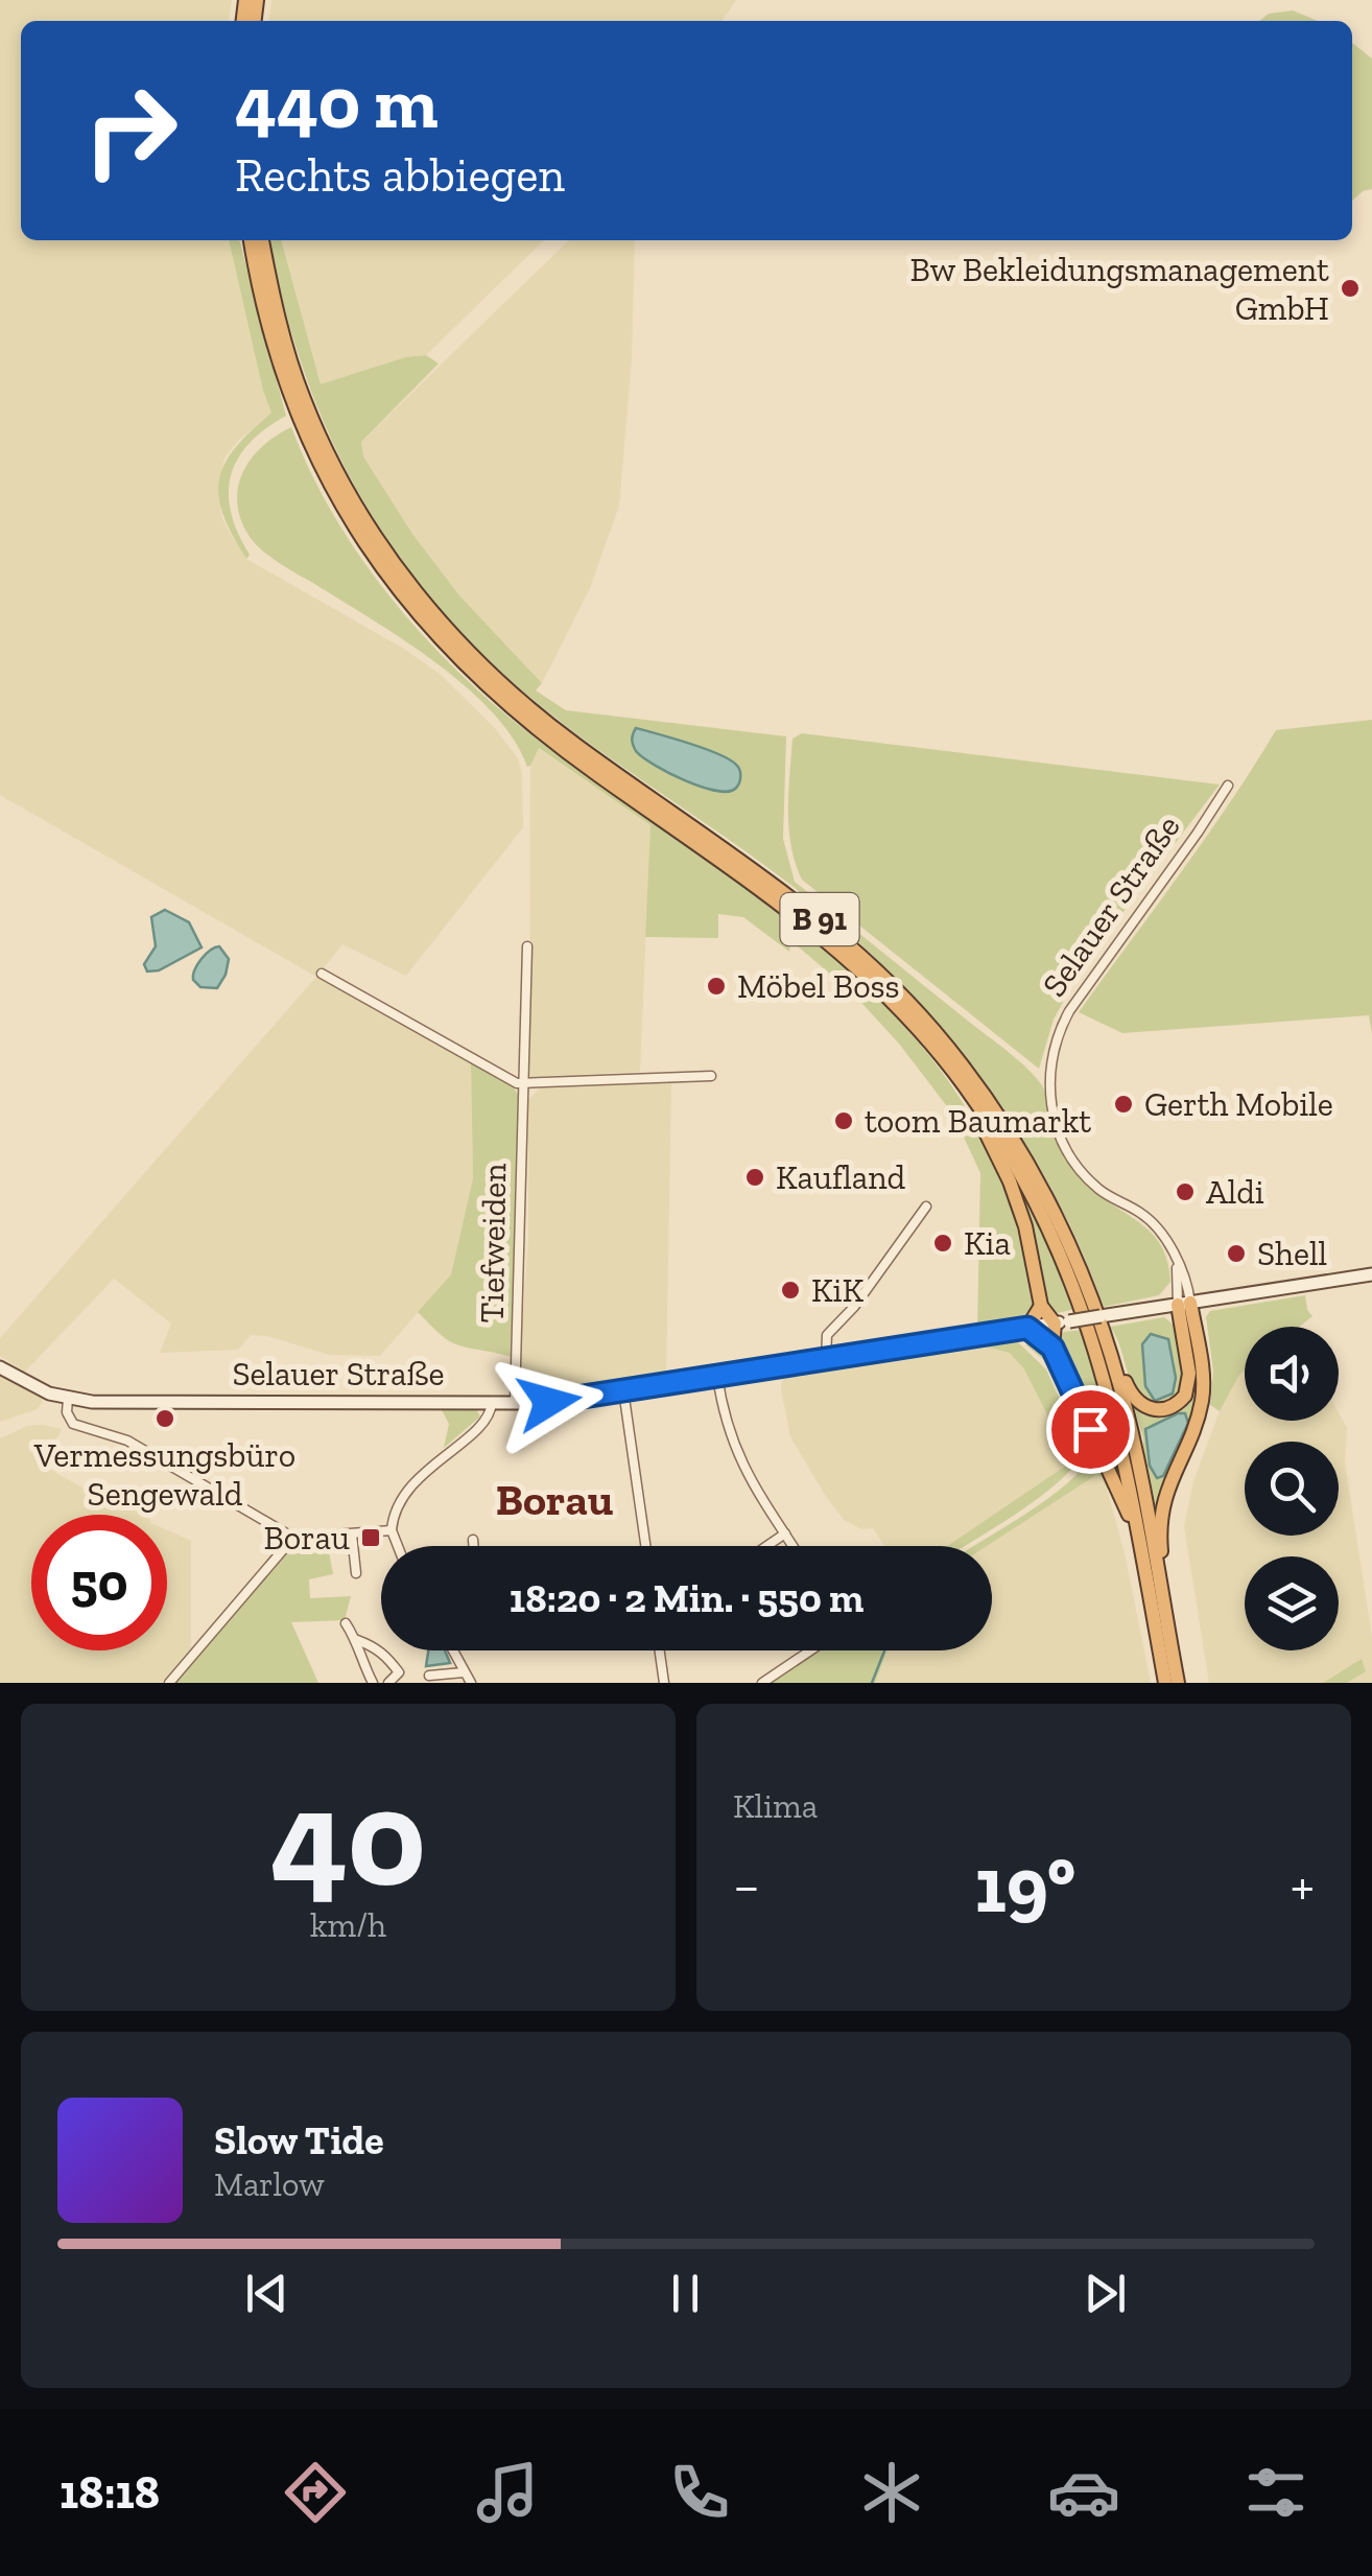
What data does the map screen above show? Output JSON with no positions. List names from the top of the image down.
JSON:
{
  "streets": {
    "highway": ["B 91"],
    "main road": ["Selauer Straße"],
    "street": ["Tiefweiden"]
  },
  "crossings": [
    ["Selauer Straße", "Tiefweiden"]
  ],
  "districts": ["Borau"],
  "places": {
    "other": [
      "Bw Bekleidungsmanagement GmbH",
      "Möbel Boss",
      "Gerth Mobile",
      "toom Baumarkt",
      "Kaufland",
      "Aldi",
      "Kia",
      "Shell",
      "KiK",
      "Vermessungsbüro Sengewald"
    ],
    "transit": ["Borau"]
  },
  "page": {
    "turn": ["440 m", "Rechts abbiegen"],
    "limit": "50",
    "trip": "18:20 · 2 Min. · 550 m",
    "tile": [
      ["40", "km/h"],
      "Klima"
    ],
    "heat": ["−", "19°", "+"],
    "song": ["Slow Tide", "Marlow"],
    "tabs": "18:18"
  }
}
